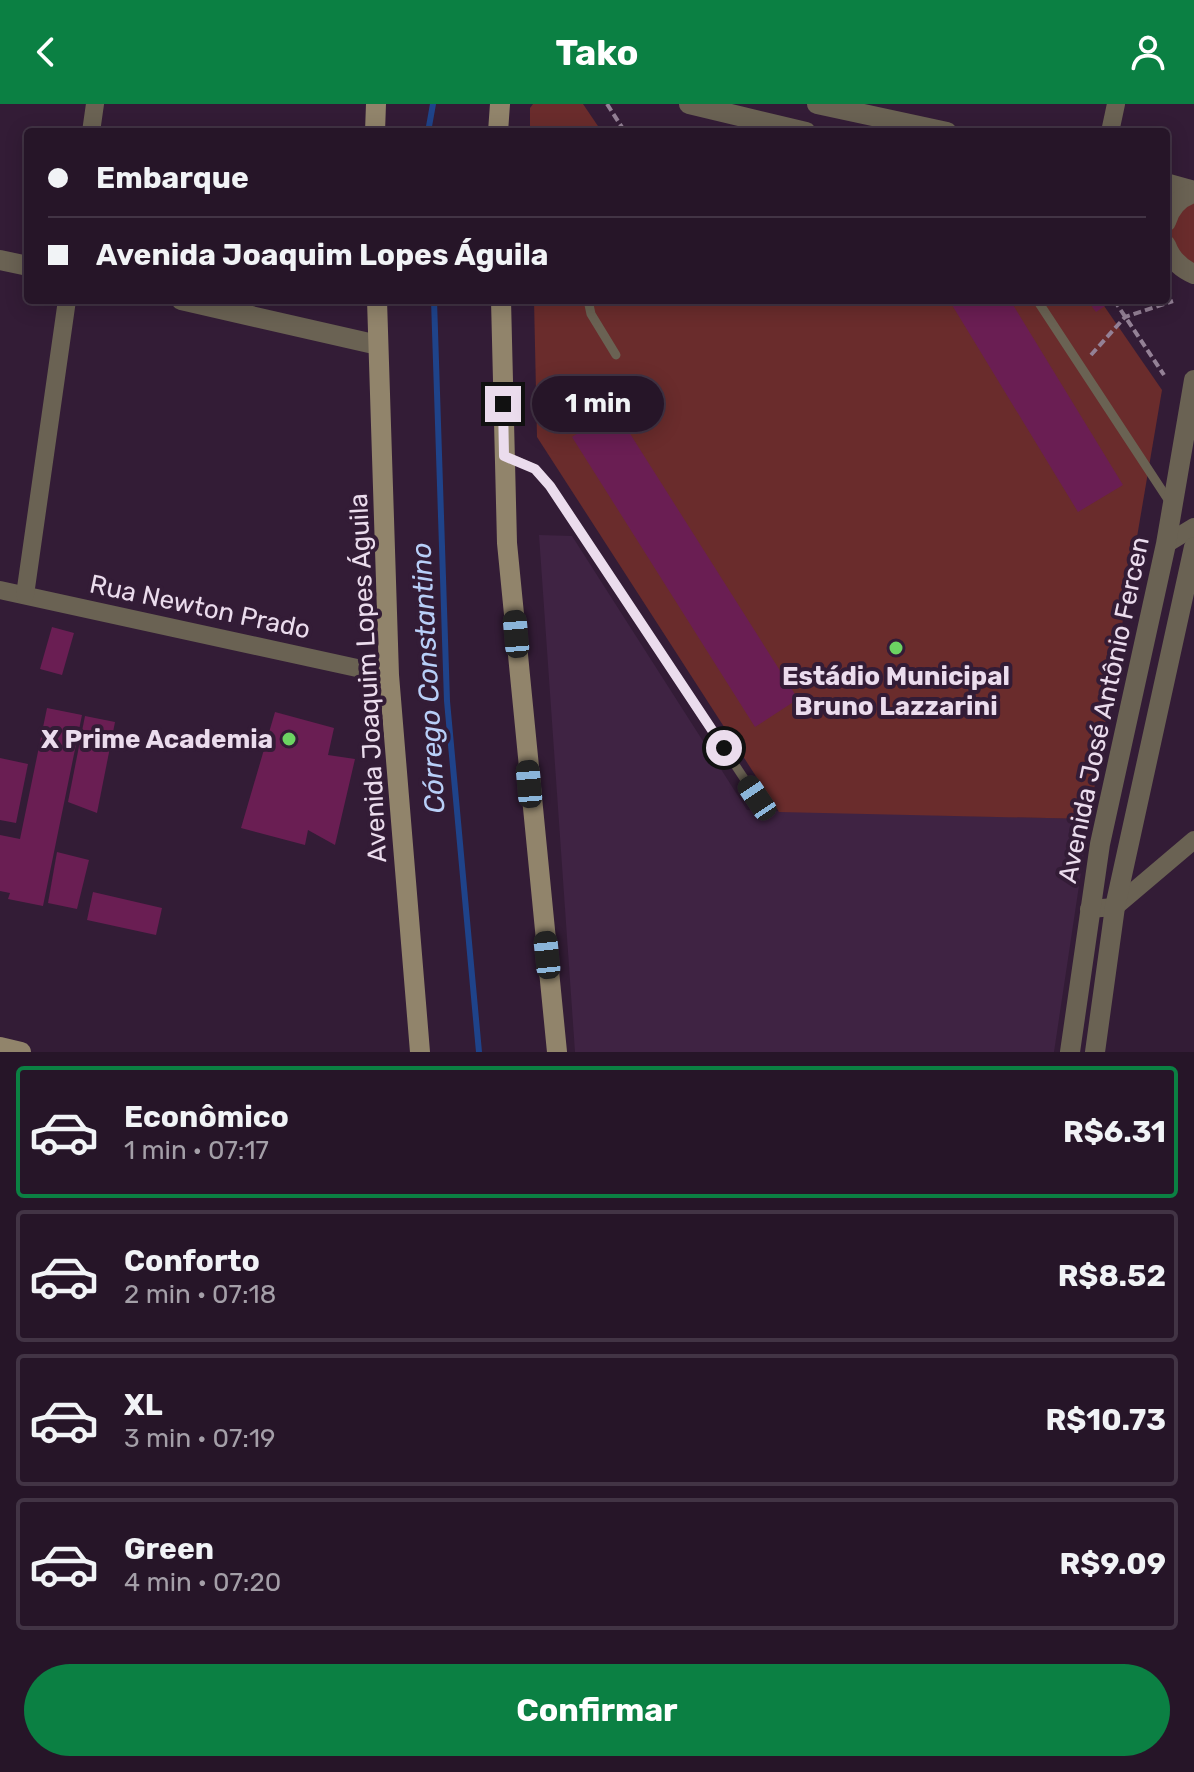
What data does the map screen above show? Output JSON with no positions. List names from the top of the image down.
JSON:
{
  "streets": {
    "main road": ["Avenida Joaquim Lopes Águila"],
    "street": ["Rua Newton Prado", "Avenida José Antônio Fercen"]
  },
  "crossings": [
    ["Rua Newton Prado", "Avenida Joaquim Lopes Águila"]
  ],
  "water": ["Córrego Constantino"],
  "places": ["Estádio Municipal Bruno Lazzarini", "X Prime Academia"],
  "page": {
    "header": "Tako",
    "banner": ["Embarque", "Avenida Joaquim Lopes Águila"],
    "bubble": "1 min",
    "list": [
      {
        "name": "Econômico",
        "note": "1 min · 07:17",
        "value": "R$6.31"
      },
      {
        "name": "Conforto",
        "note": "2 min · 07:18",
        "value": "R$8.52"
      },
      {
        "name": "XL",
        "note": "3 min · 07:19",
        "value": "R$10.73"
      },
      {
        "name": "Green",
        "note": "4 min · 07:20",
        "value": "R$9.09"
      }
    ],
    "buttons": "Confirmar"
  }
}
